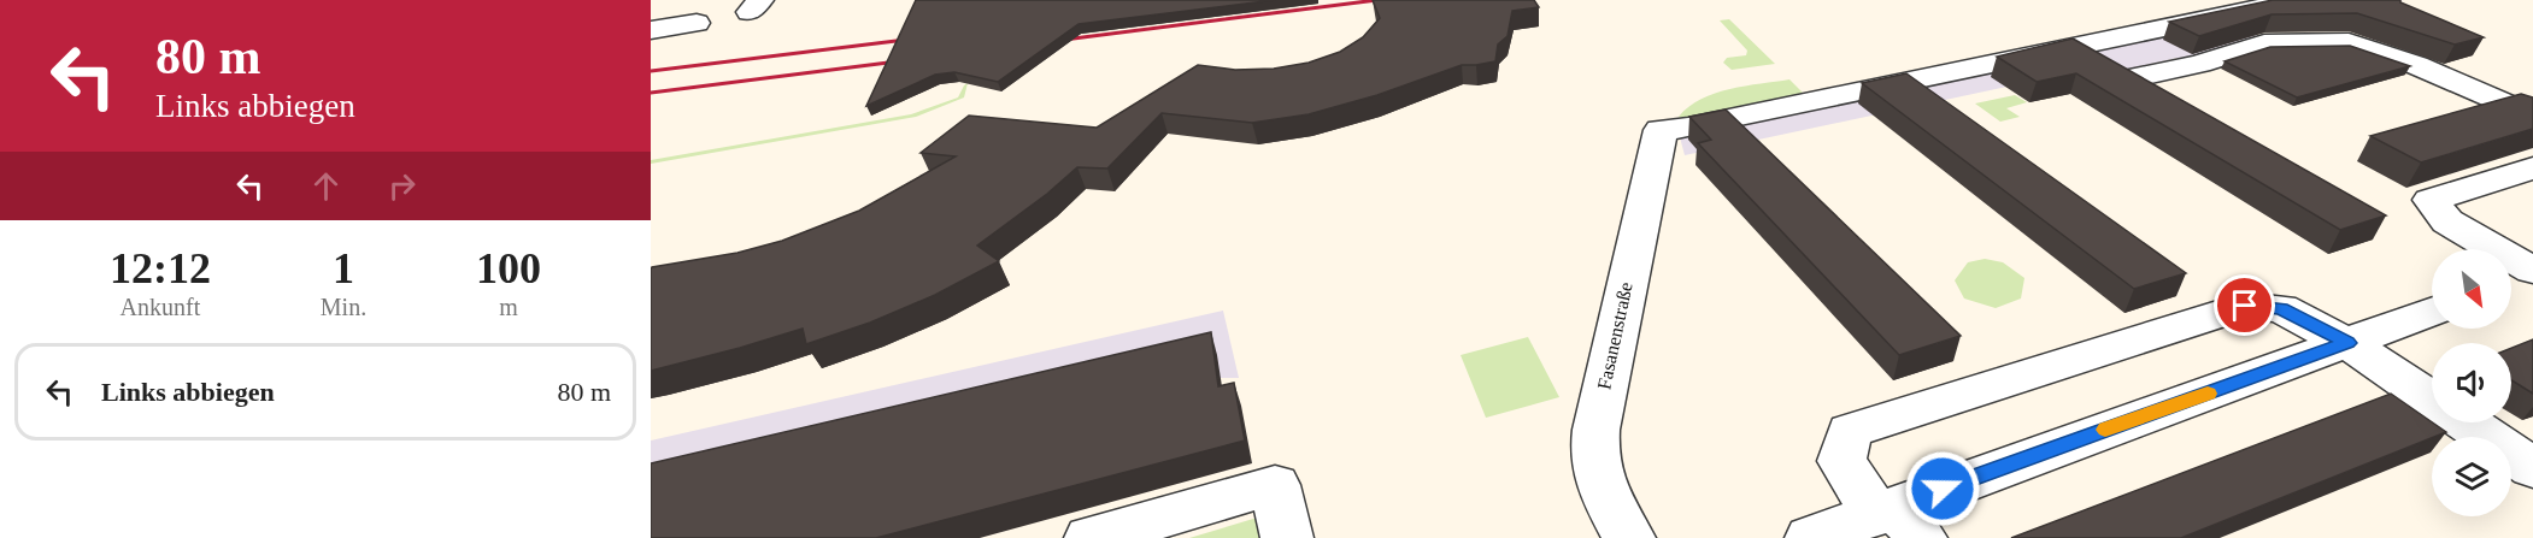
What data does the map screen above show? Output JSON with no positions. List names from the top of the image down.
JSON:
{
  "streets": {
    "street": ["Fasanenstraße"]
  },
  "north": "bottom right",
  "page": {
    "turn": ["80 m", "Links abbiegen"],
    "eta": [
      "12:12",
      "Ankunft",
      "1",
      "Min.",
      "100",
      "m"
    ],
    "list": [
      {
        "name": "Links abbiegen",
        "value": "80 m"
      }
    ]
  }
}
